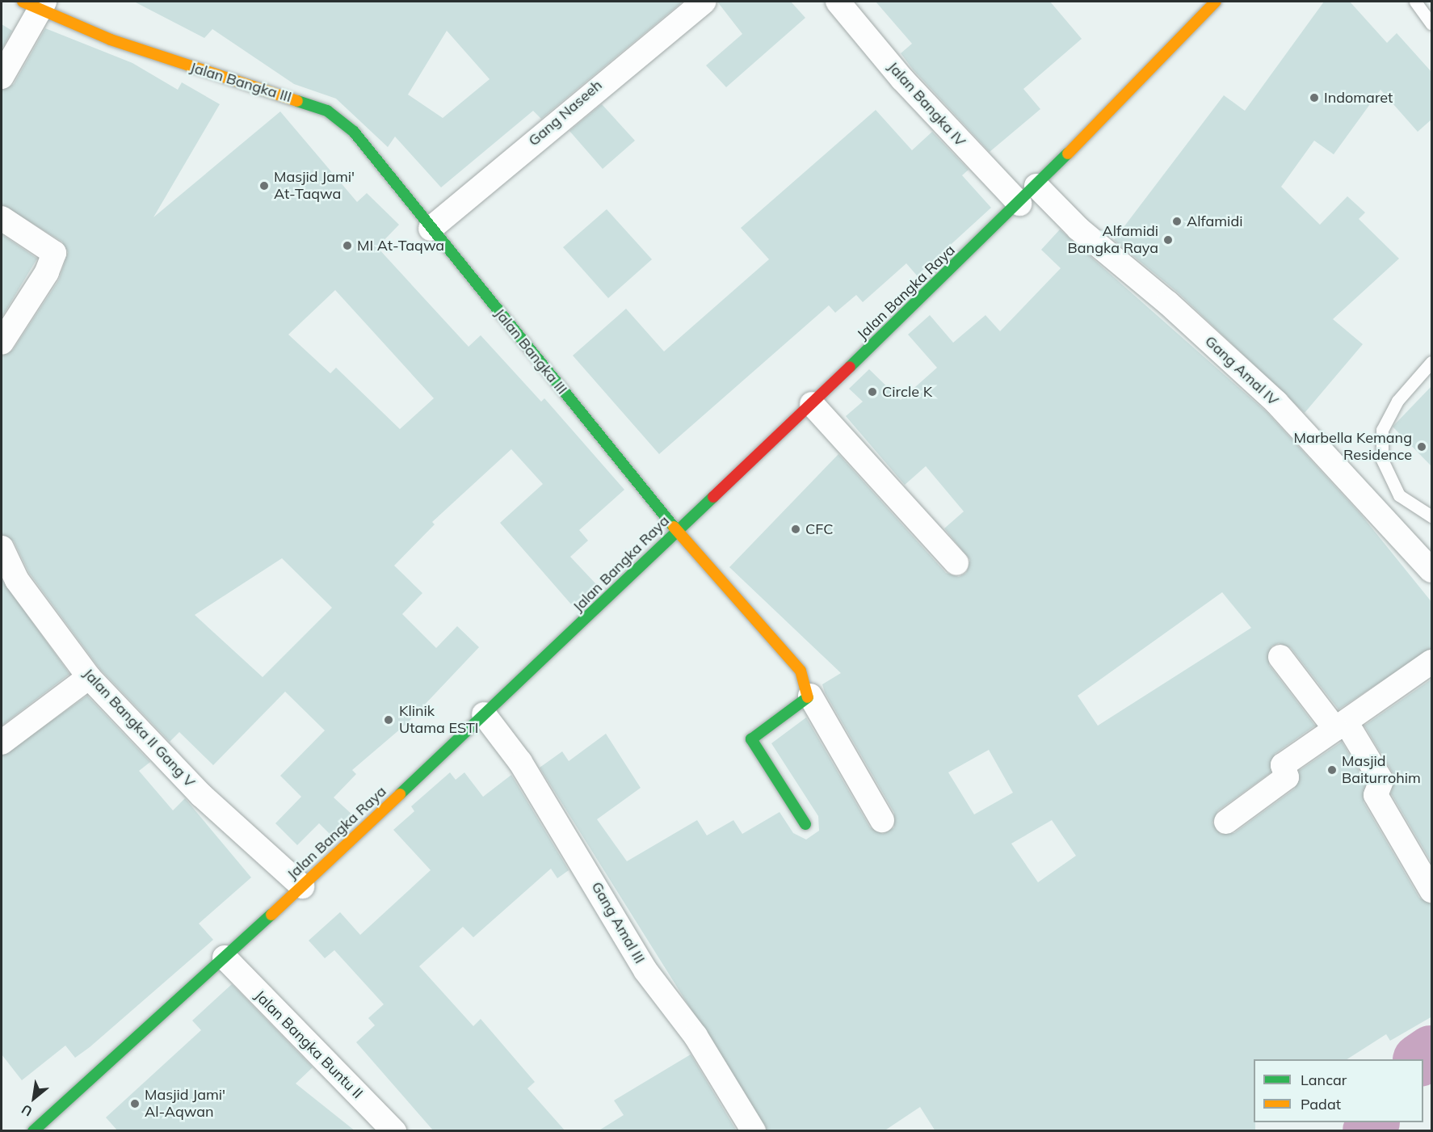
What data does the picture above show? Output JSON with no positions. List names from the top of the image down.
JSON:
{
  "streets": {
    "street": [
      "Jalan Bangka III",
      "Jalan Bangka IV",
      "Gang Naseeh",
      "Jalan Bangka Raya",
      "Gang Amal IV",
      "Jalan Bangka II Gang V",
      "Gang Amal III",
      "Jalan Bangka Buntu II"
    ]
  },
  "crossings": [
    ["Jalan Bangka III", "Gang Naseeh"],
    ["Jalan Bangka III", "Jalan Bangka Raya"],
    ["Jalan Bangka IV", "Jalan Bangka Raya"],
    ["Jalan Bangka Raya", "Gang Amal IV"],
    ["Jalan Bangka Raya", "Jalan Bangka II Gang V"],
    ["Jalan Bangka Raya", "Gang Amal III"],
    ["Jalan Bangka Raya", "Jalan Bangka Buntu II"]
  ],
  "places": [
    "Indomaret",
    "Masjid Jami' At-Taqwa",
    "Alfamidi",
    "Alfamidi Bangka Raya",
    "MI At-Taqwa",
    "Circle K",
    "Marbella Kemang Residence",
    "CFC",
    "Klinik Utama ESTI",
    "Masjid Baiturrohim",
    "Masjid Jami' Al-Aqwan"
  ],
  "legend": ["Lancar", "Padat"],
  "north": "bottom left"
}
